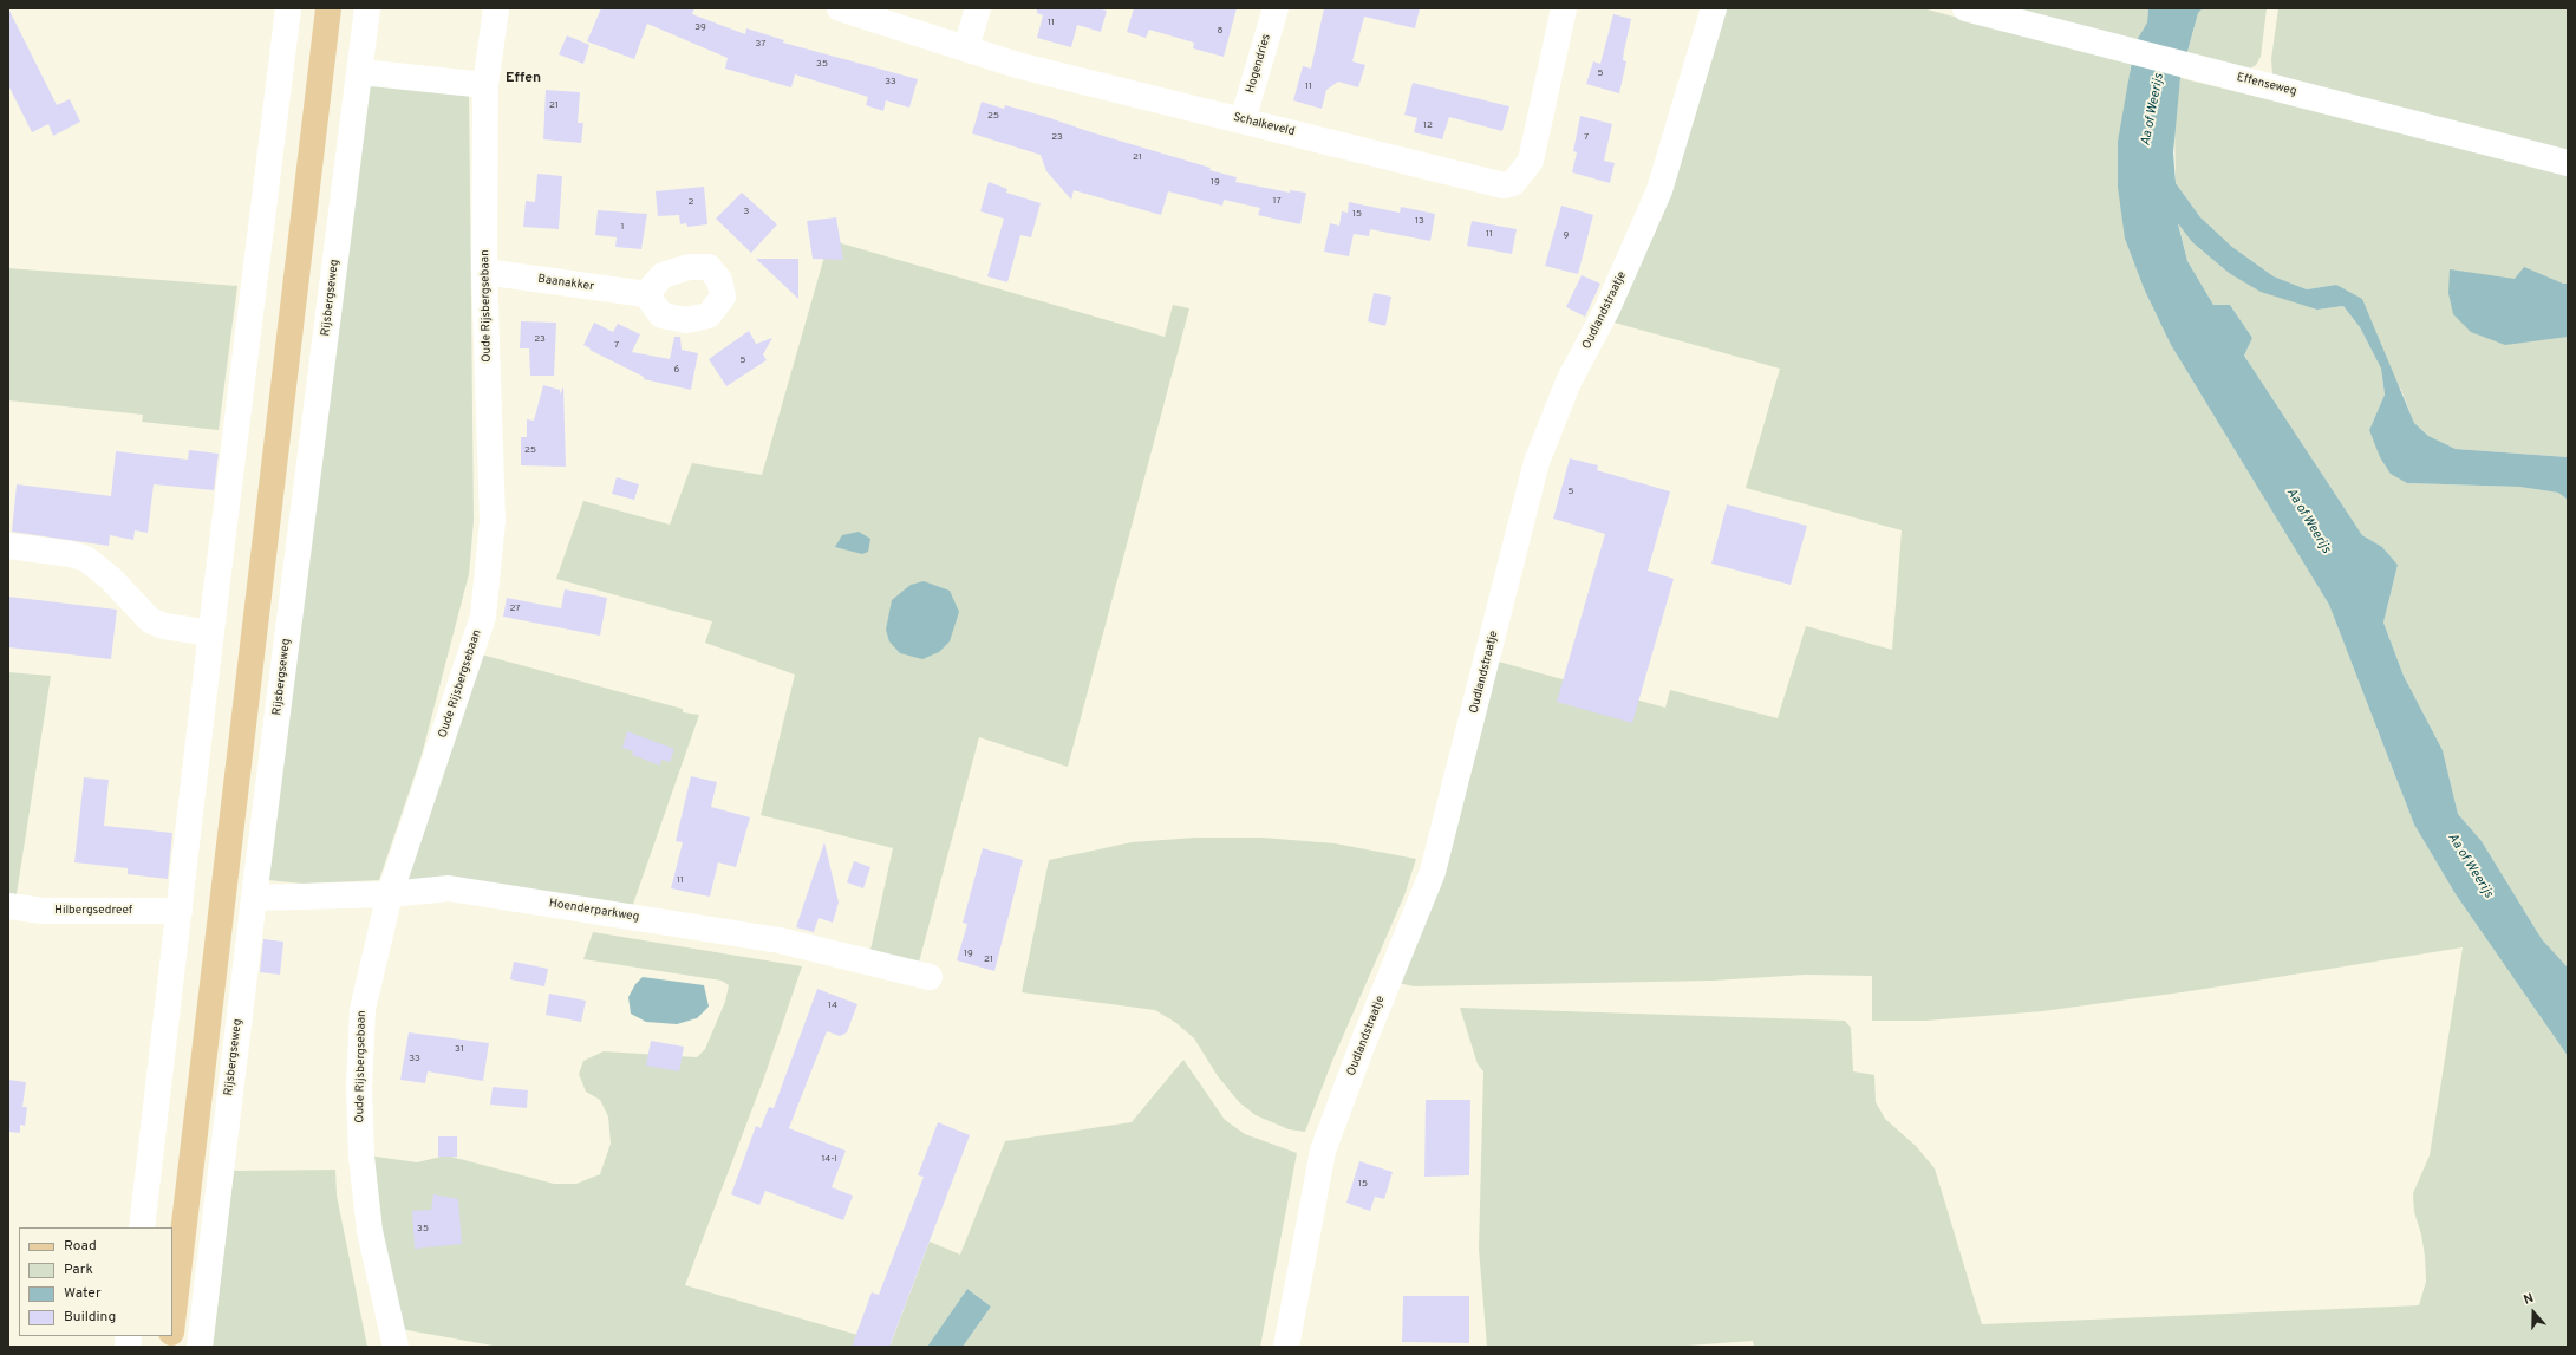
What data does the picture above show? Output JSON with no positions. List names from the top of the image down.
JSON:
{
  "streets": {
    "street": [
      "Hogendries",
      "Effenseweg",
      "Schalkeveld",
      "Baanakker",
      "Rijsbergseweg",
      "Oude Rijsbergsebaan",
      "Oudlandstraatje",
      "Hilbergsedreef",
      "Hoenderparkweg"
    ]
  },
  "crossings": [
    ["Hogendries", "Schalkeveld"],
    ["Baanakker", "Oude Rijsbergsebaan"],
    ["Rijsbergseweg", "Hoenderparkweg"],
    ["Oude Rijsbergsebaan", "Hoenderparkweg"]
  ],
  "districts": ["Effen"],
  "water": ["Aa of Weerijs"],
  "house_numbers": [
    "11",
    "39",
    "8",
    "37",
    "35",
    "5",
    "33",
    "11",
    "21",
    "25",
    "12",
    "23",
    "7",
    "21",
    "19",
    "17",
    "2",
    "3",
    "15",
    "13",
    "1",
    "11",
    "9",
    "23",
    "7",
    "5",
    "6",
    "25",
    "5",
    "27",
    "11",
    "19",
    "21",
    "14",
    "31",
    "33",
    "14-I",
    "15",
    "35"
  ],
  "legend": [
    "Road",
    "Park",
    "Water",
    "Building"
  ],
  "north": "top"
}
